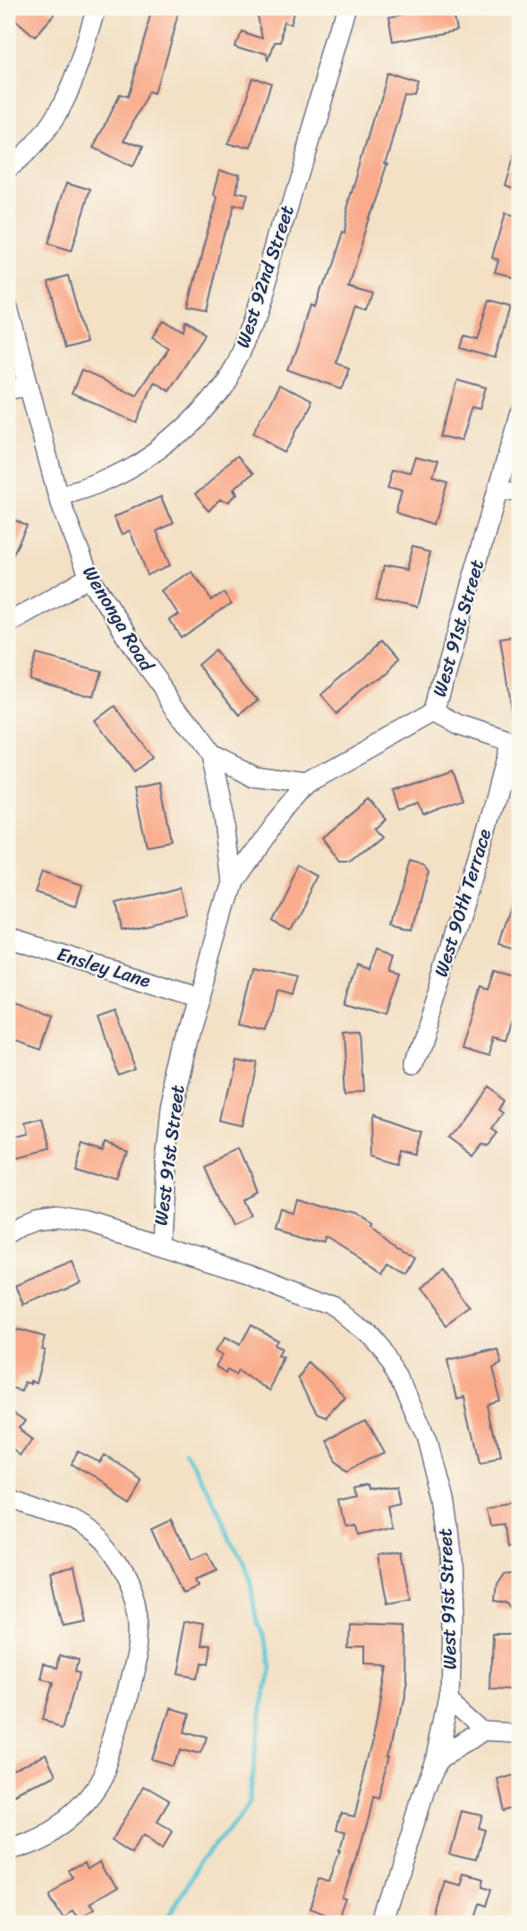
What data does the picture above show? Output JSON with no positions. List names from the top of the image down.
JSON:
{
  "streets": {
    "street": [
      "West 92nd Street",
      "Wenonga Road",
      "West 91st Street",
      "West 90th Terrace",
      "Ensley Lane"
    ]
  },
  "crossings": [
    ["West 92nd Street", "Wenonga Road"],
    ["Wenonga Road", "West 91st Street"],
    ["West 91st Street", "Ensley Lane"]
  ]
}
